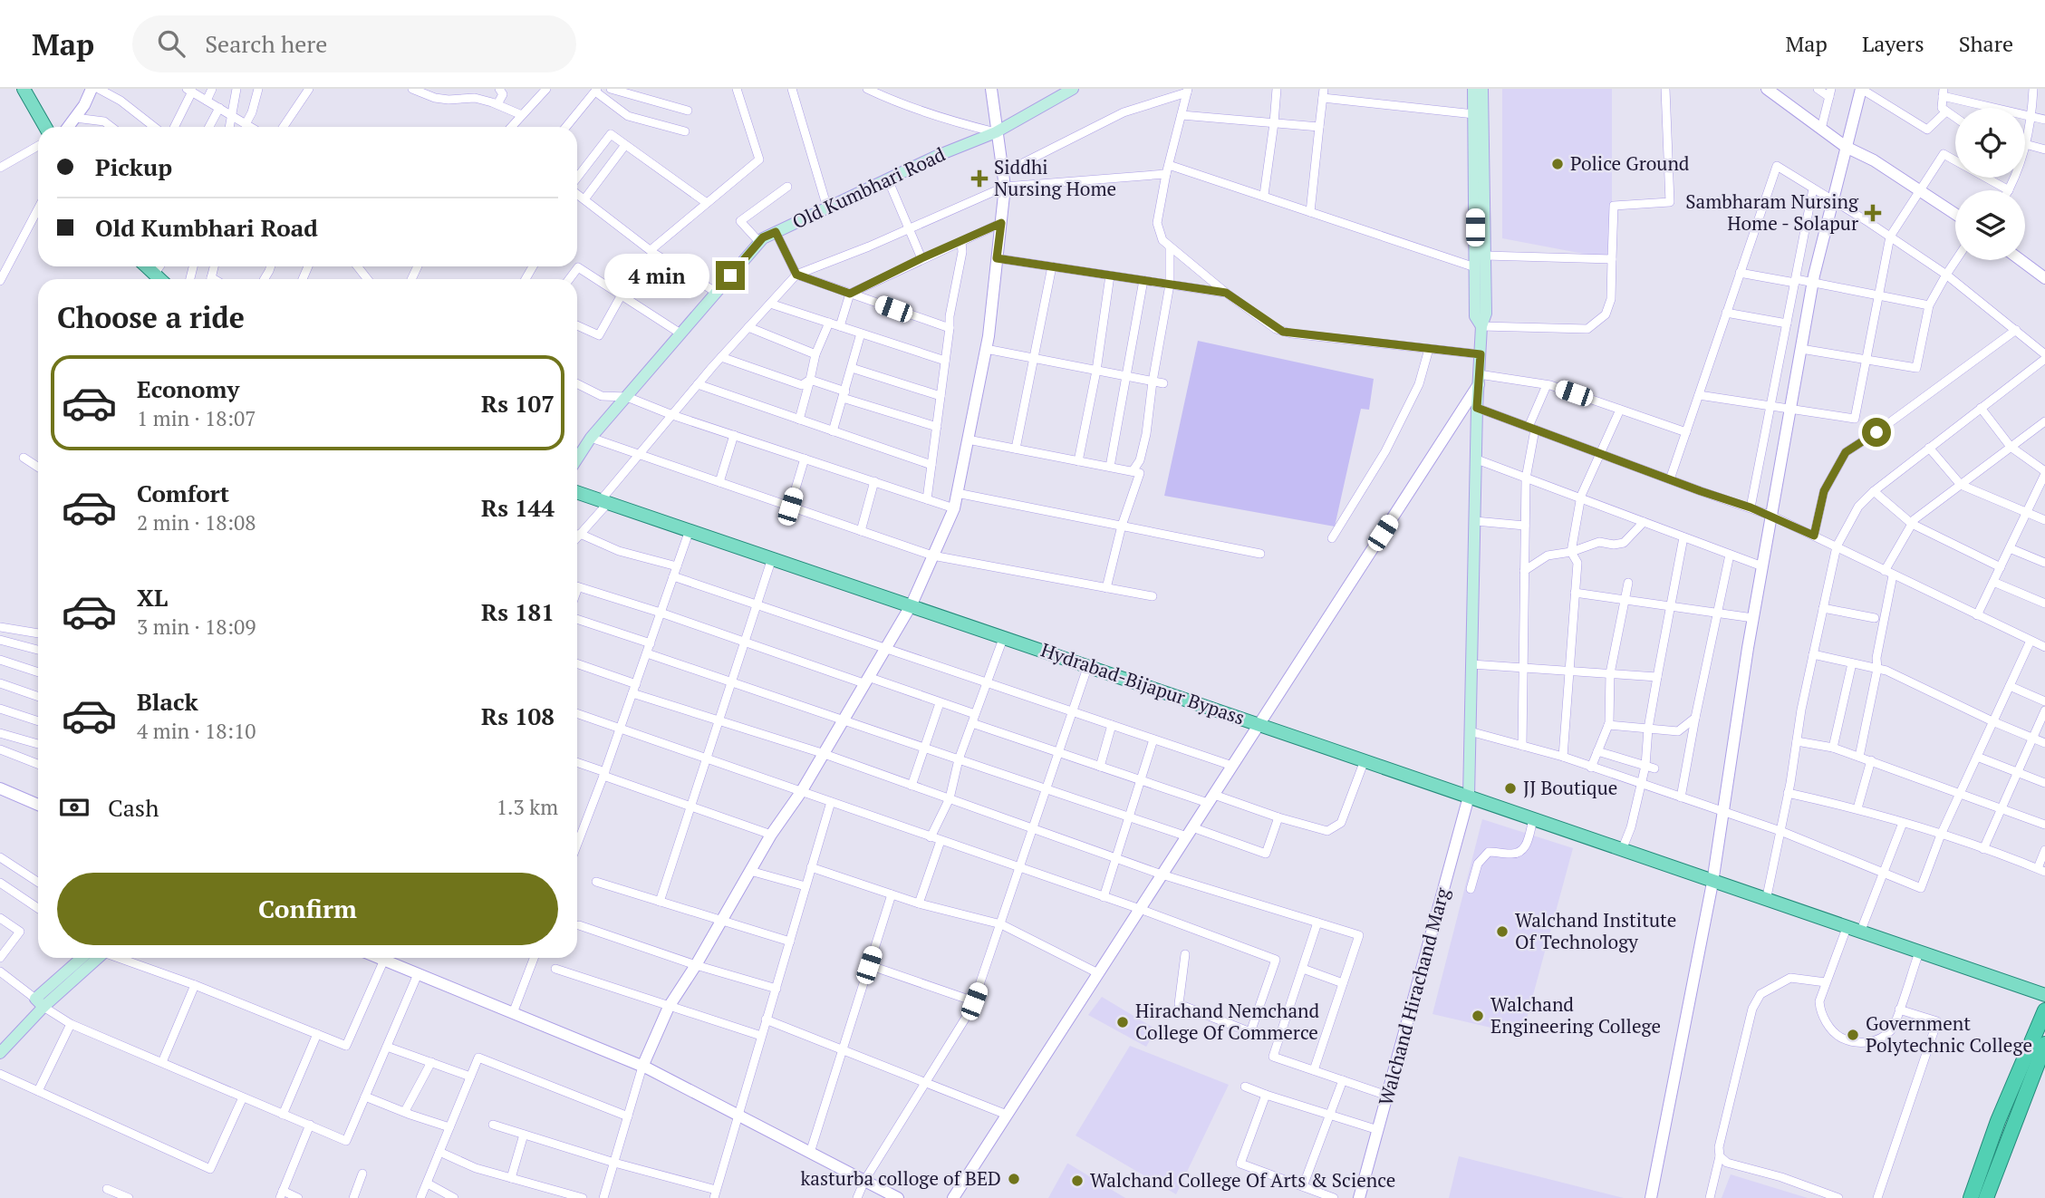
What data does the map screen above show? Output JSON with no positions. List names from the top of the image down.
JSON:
{
  "streets": {
    "main road": ["Old Kumbhari Road", "Hydrabad-Bijapur Bypass"],
    "street": ["Walchand Hirachand Marg"]
  },
  "crossings": [
    ["Hydrabad-Bijapur Bypass", "Walchand Hirachand Marg"]
  ],
  "places": {
    "other": [
      "Police Ground",
      "JJ Boutique",
      "Walchand Institute Of Technology",
      "Walchand Engineering College",
      "Hirachand Nemchand College Of Commerce",
      "Government Polytechnic College",
      "kasturba colloge of BED",
      "Walchand College Of Arts & Science"
    ],
    "health": ["Siddhi Nursing Home", "Sambharam Nursing Home - Solapur"]
  },
  "page": {
    "header": "Map",
    "search": "Search here",
    "nav": ["Map", "Layers", "Share"],
    "banner": ["Pickup", "Old Kumbhari Road"],
    "bubble": "4 min",
    "heading": "Choose a ride",
    "list": [
      {
        "name": "Economy",
        "note": "1 min · 18:07",
        "value": "Rs 107"
      },
      {
        "name": "Comfort",
        "note": "2 min · 18:08",
        "value": "Rs 144"
      },
      {
        "name": "XL",
        "note": "3 min · 18:09",
        "value": "Rs 181"
      },
      {
        "name": "Black",
        "note": "4 min · 18:10",
        "value": "Rs 108"
      }
    ],
    "pay": ["Cash", "1.3 km"],
    "buttons": "Confirm"
  }
}
